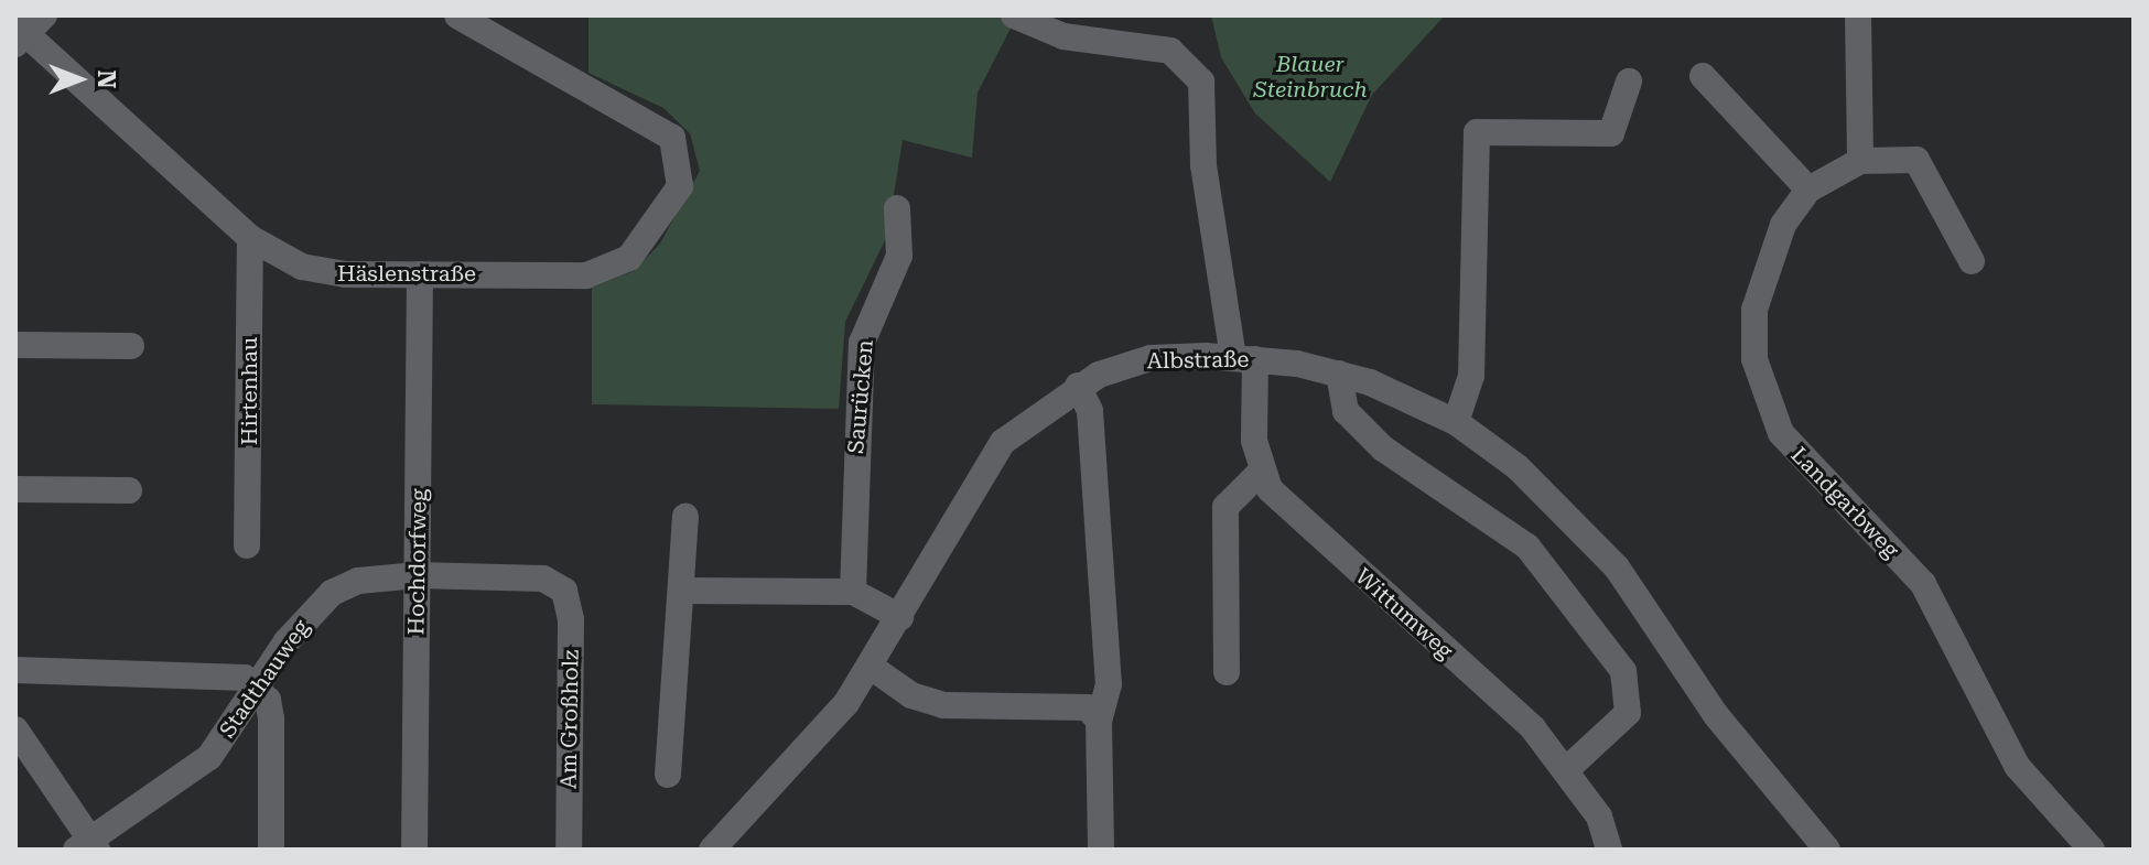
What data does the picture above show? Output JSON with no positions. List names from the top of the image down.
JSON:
{
  "streets": {
    "street": [
      "Häslenstraße",
      "Albstraße",
      "Hirtenhau",
      "Saurücken",
      "Landgarbweg",
      "Hochdorfweg",
      "Wittumweg",
      "Stadthauweg",
      "Am Großholz"
    ]
  },
  "crossings": [
    ["Häslenstraße", "Hirtenhau"],
    ["Häslenstraße", "Hochdorfweg"],
    ["Hochdorfweg", "Stadthauweg"],
    ["Stadthauweg", "Am Großholz"]
  ],
  "parks": ["Blauer Steinbruch"],
  "north": "right"
}
